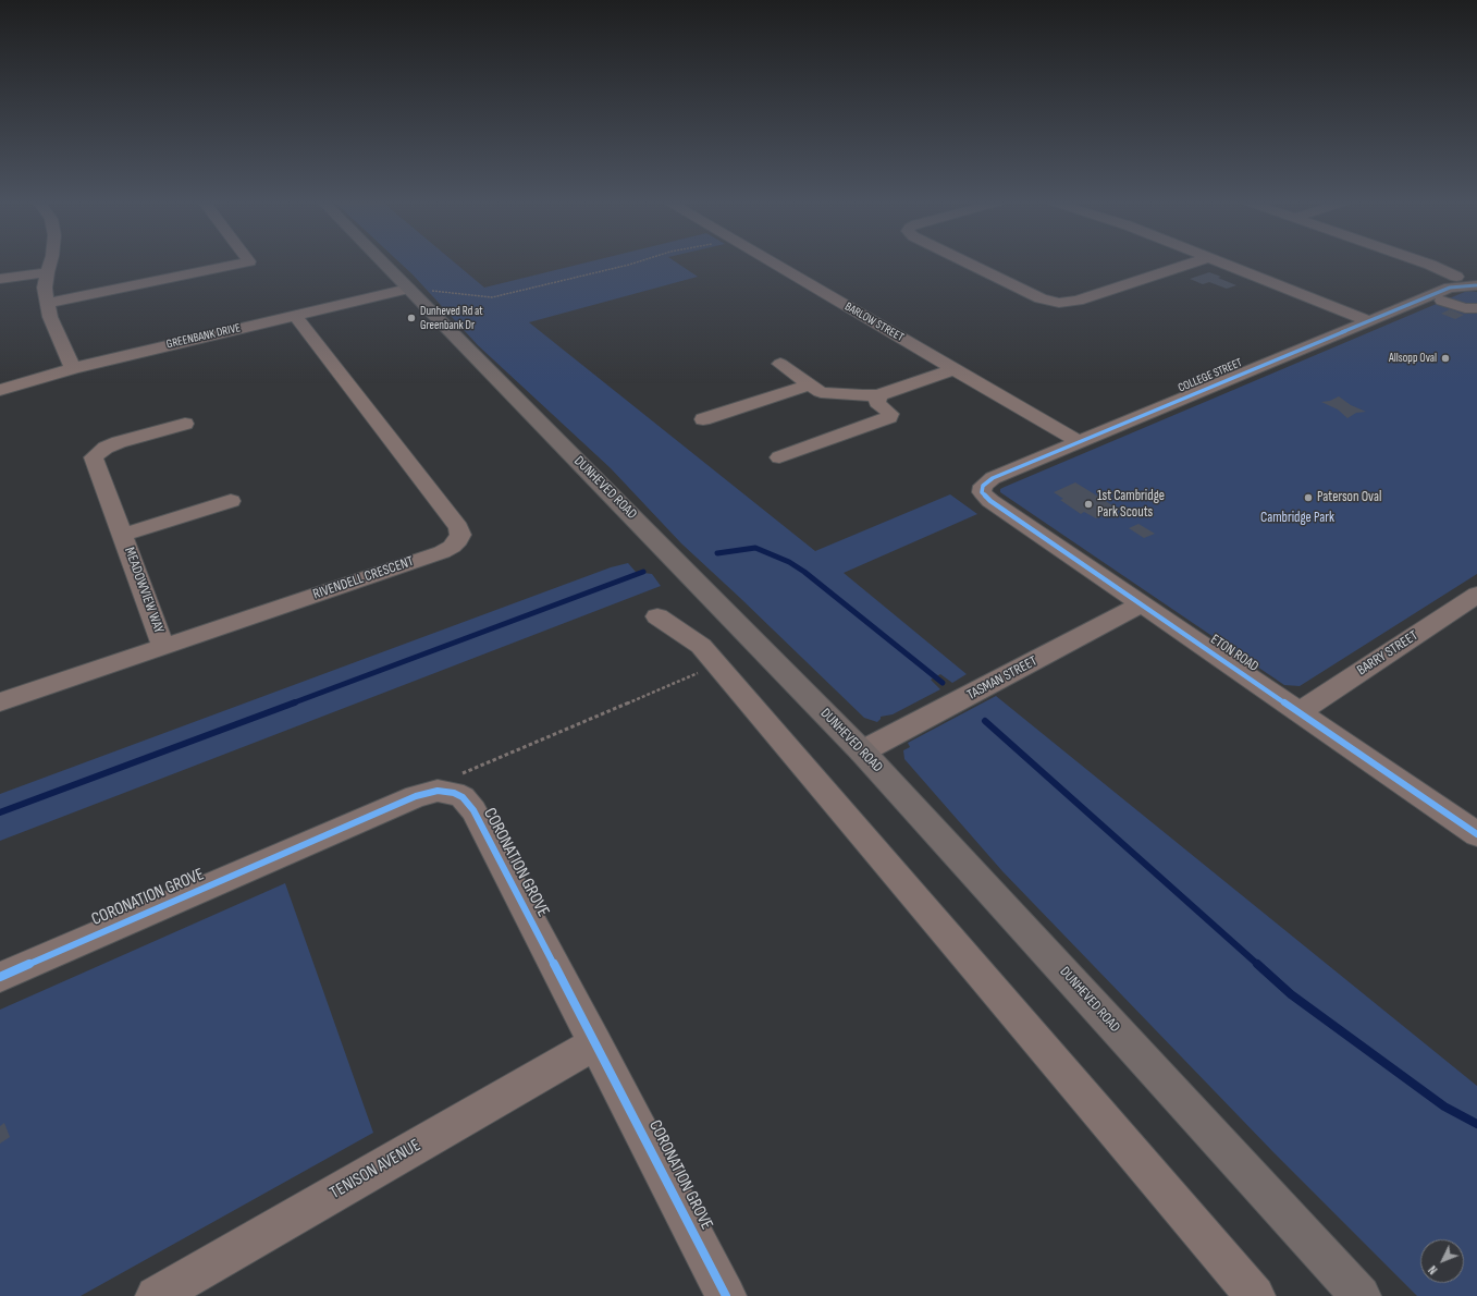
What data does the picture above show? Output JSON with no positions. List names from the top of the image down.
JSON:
{
  "streets": {
    "main road": ["DUNHEVED ROAD"],
    "street": [
      "BARLOW STREET",
      "GREENBANK DRIVE",
      "COLLEGE STREET",
      "RIVENDELL CRESCENT",
      "MEADOWVIEW WAY",
      "ETON ROAD",
      "BARRY STREET",
      "TASMAN STREET",
      "CORONATION GROVE",
      "TENISON AVENUE"
    ]
  },
  "crossings": [
    ["BARLOW STREET", "COLLEGE STREET"],
    ["GREENBANK DRIVE", "DUNHEVED ROAD"],
    ["GREENBANK DRIVE", "RIVENDELL CRESCENT"],
    ["COLLEGE STREET", "ETON ROAD"],
    ["DUNHEVED ROAD", "TASMAN STREET"],
    ["RIVENDELL CRESCENT", "MEADOWVIEW WAY"],
    ["ETON ROAD", "BARRY STREET"],
    ["ETON ROAD", "TASMAN STREET"],
    ["CORONATION GROVE", "TENISON AVENUE"]
  ],
  "parks": ["Cambridge Park"],
  "places": [
    "Dunheved Rd at Greenbank Dr",
    "Allsopp Oval",
    "Paterson Oval",
    "1st Cambridge Park Scouts"
  ],
  "north": "bottom left"
}
